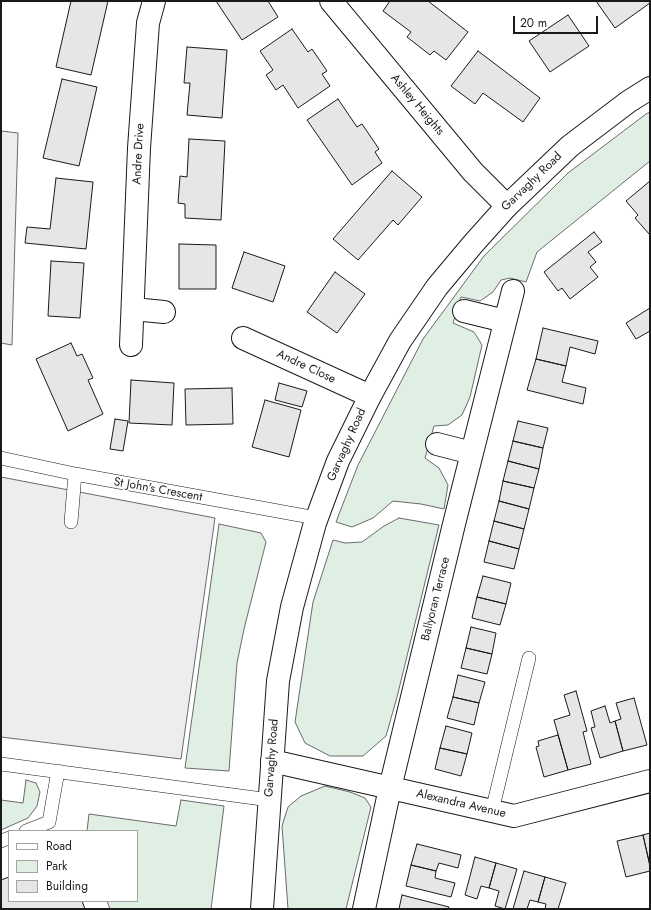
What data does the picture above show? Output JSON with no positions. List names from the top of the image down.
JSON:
{
  "streets": {
    "street": [
      "Ashley Heights",
      "Andre Drive",
      "Garvaghy Road",
      "Andre Close",
      "Ballyoran Terrace",
      "Alexandra Avenue"
    ],
    "lane": ["St John's Crescent"]
  },
  "crossings": [
    ["Ashley Heights", "Garvaghy Road"],
    ["Garvaghy Road", "Andre Close"],
    ["Garvaghy Road", "St John's Crescent"],
    ["Garvaghy Road", "Alexandra Avenue"],
    ["Ballyoran Terrace", "Alexandra Avenue"]
  ],
  "legend": ["Road", "Park", "Building"],
  "scale_bar": "20 m"
}
